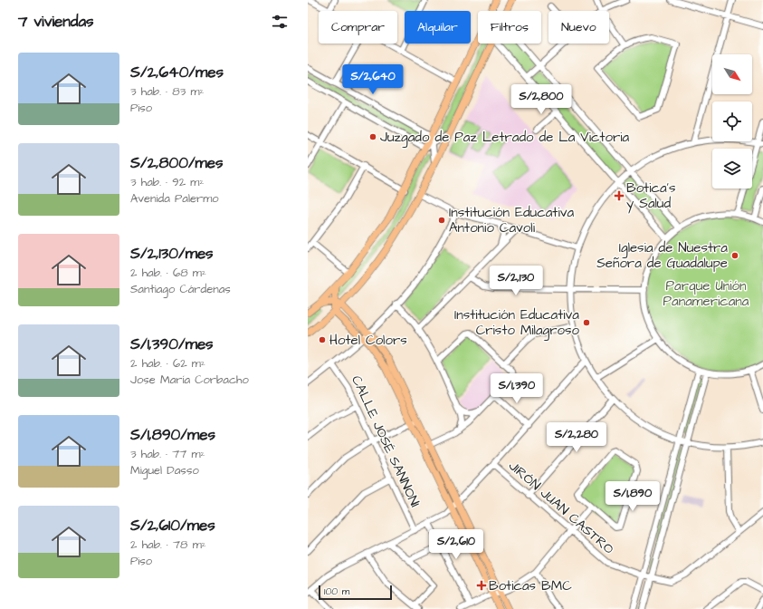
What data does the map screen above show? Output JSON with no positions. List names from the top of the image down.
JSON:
{
  "streets": {
    "street": ["CALLE JOSÉ SANNONI", "JIRÓN JUAN CASTRO"]
  },
  "parks": ["Parque Unión Panamericana"],
  "places": {
    "other": [
      "Juzgado de Paz Letrado de La Victoria",
      "Institución Educativa Antonio Cavoli",
      "Iglesia de Nuestra Señora de Guadalupe",
      "Institución Educativa Cristo Milagroso",
      "Hotel Colors"
    ],
    "health": ["Botica's y Salud", "Boticas BMC"]
  },
  "scale_bar": "100 m",
  "north": "bottom right",
  "page": {
    "heading": "7 viviendas",
    "chip": [
      "Comprar",
      "Alquilar",
      "Filtros",
      "Nuevo"
    ],
    "list": [
      {
        "name": "S/2,640/mes",
        "note": "3 hab. · 83 m² · Piso"
      },
      {
        "name": "S/2,800/mes",
        "note": "3 hab. · 92 m² · Avenida Palermo"
      },
      {
        "name": "S/2,130/mes",
        "note": "2 hab. · 68 m² · Santiago Cárdenas"
      },
      {
        "name": "S/1,390/mes",
        "note": "2 hab. · 62 m² · Jose María Corbacho"
      },
      {
        "name": "S/1,890/mes",
        "note": "3 hab. · 77 m² · Miguel Dasso"
      },
      {
        "name": "S/2,610/mes",
        "note": "2 hab. · 78 m² · Piso"
      }
    ],
    "price": [
      "S/2,640",
      "S/2,800",
      "S/2,130",
      "S/1,390",
      "S/2,280",
      "S/1,890",
      "S/2,610"
    ],
    "scale": "100 m"
  }
}
